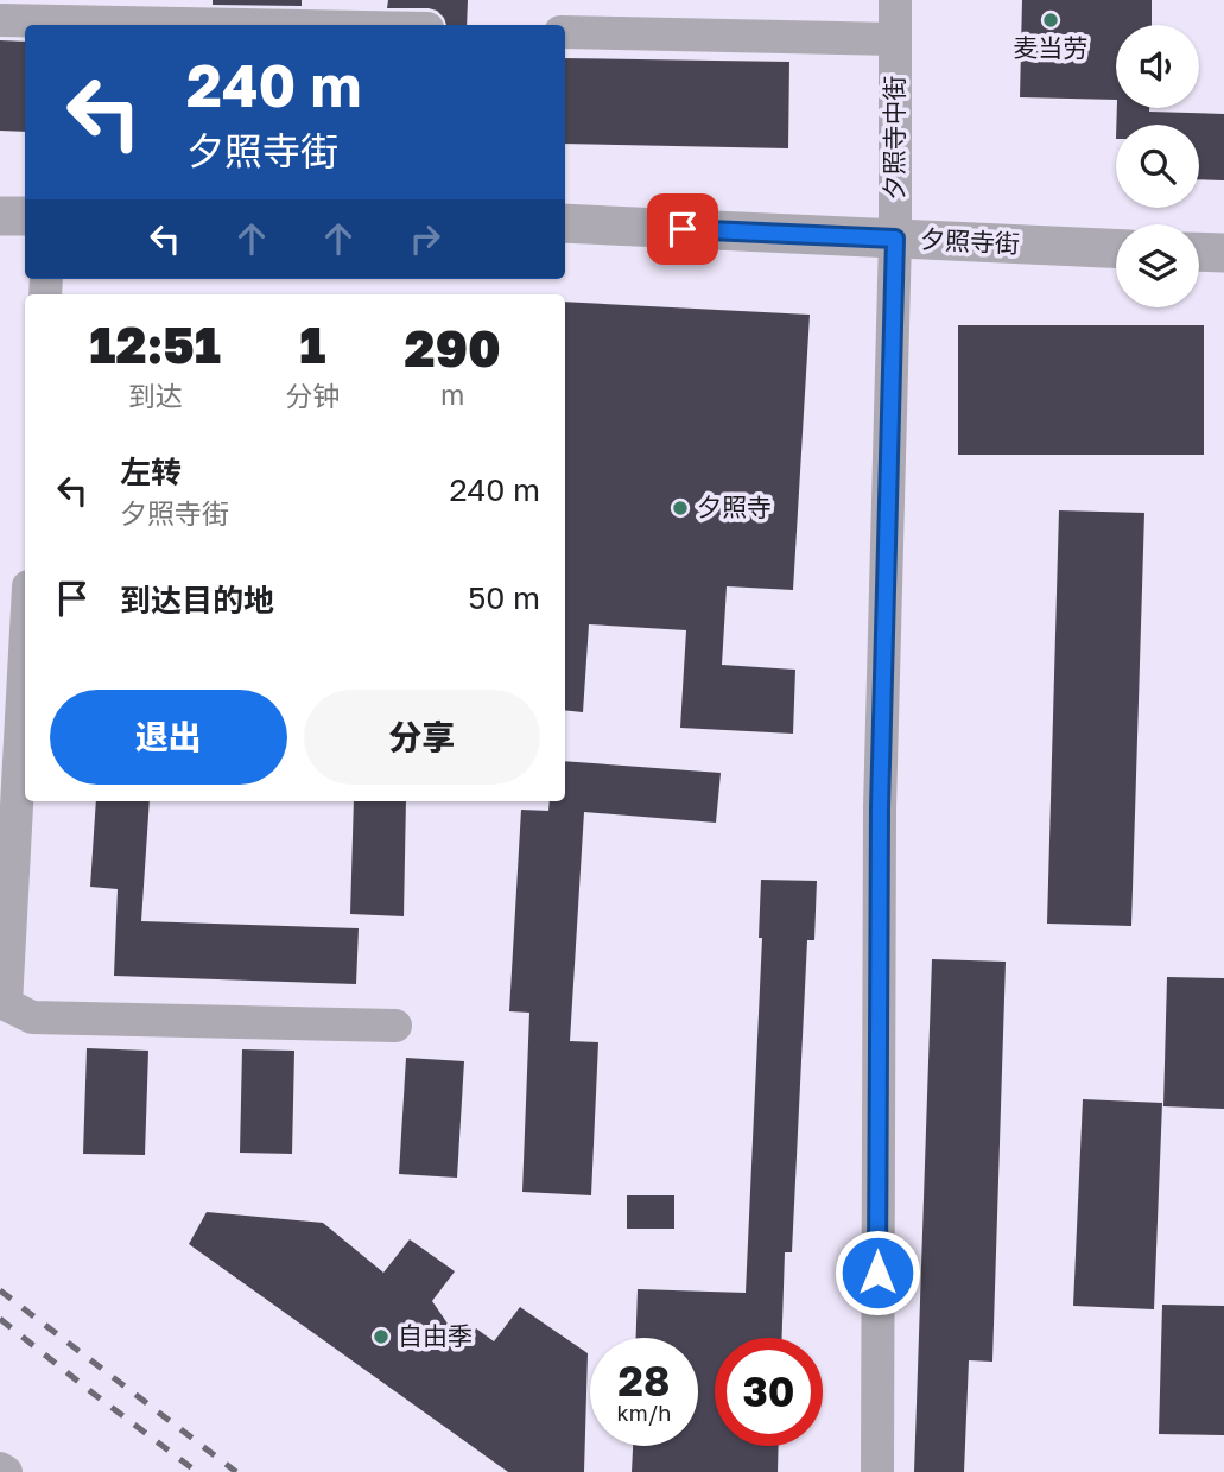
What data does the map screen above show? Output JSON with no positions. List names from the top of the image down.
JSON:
{
  "streets": {
    "street": ["夕照寺中街", "夕照寺街"]
  },
  "crossings": [
    ["夕照寺中街", "夕照寺街"]
  ],
  "places": ["麦当劳", "夕照寺", "自由季"],
  "page": {
    "turn": ["240 m", "夕照寺街"],
    "eta": [
      "12:51",
      "到达",
      "1",
      "分钟",
      "290",
      "m"
    ],
    "list": [
      {
        "name": "左转",
        "note": "夕照寺街",
        "value": "240 m"
      },
      {
        "name": "到达目的地",
        "value": "50 m"
      }
    ],
    "buttons": ["退出", "分享"],
    "speed": "28 km/h",
    "limit": "30"
  }
}
